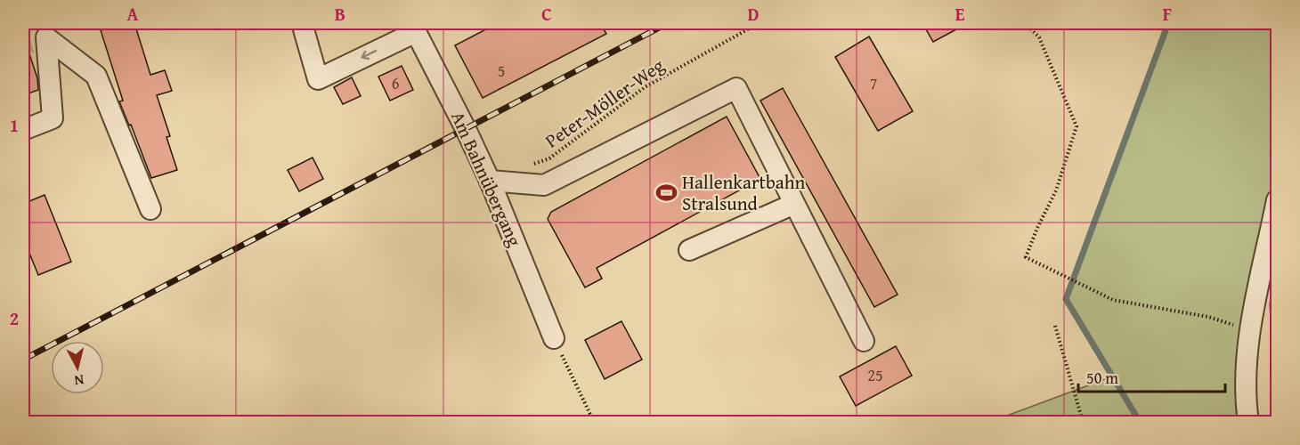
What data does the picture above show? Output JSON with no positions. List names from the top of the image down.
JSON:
{
  "streets": {
    "street": ["Am Bahnübergang"],
    "path": ["Peter-Möller-Weg"]
  },
  "places": {
    "sports": ["Hallenkartbahn Stralsund"]
  },
  "house_numbers": [
    "5",
    "6",
    "7",
    "25"
  ],
  "scale_bar": "50 m",
  "north": "bottom",
  "grid": {
    "columns": [
      "A",
      "B",
      "C",
      "D",
      "E",
      "F"
    ],
    "rows": ["1", "2"]
  }
}
